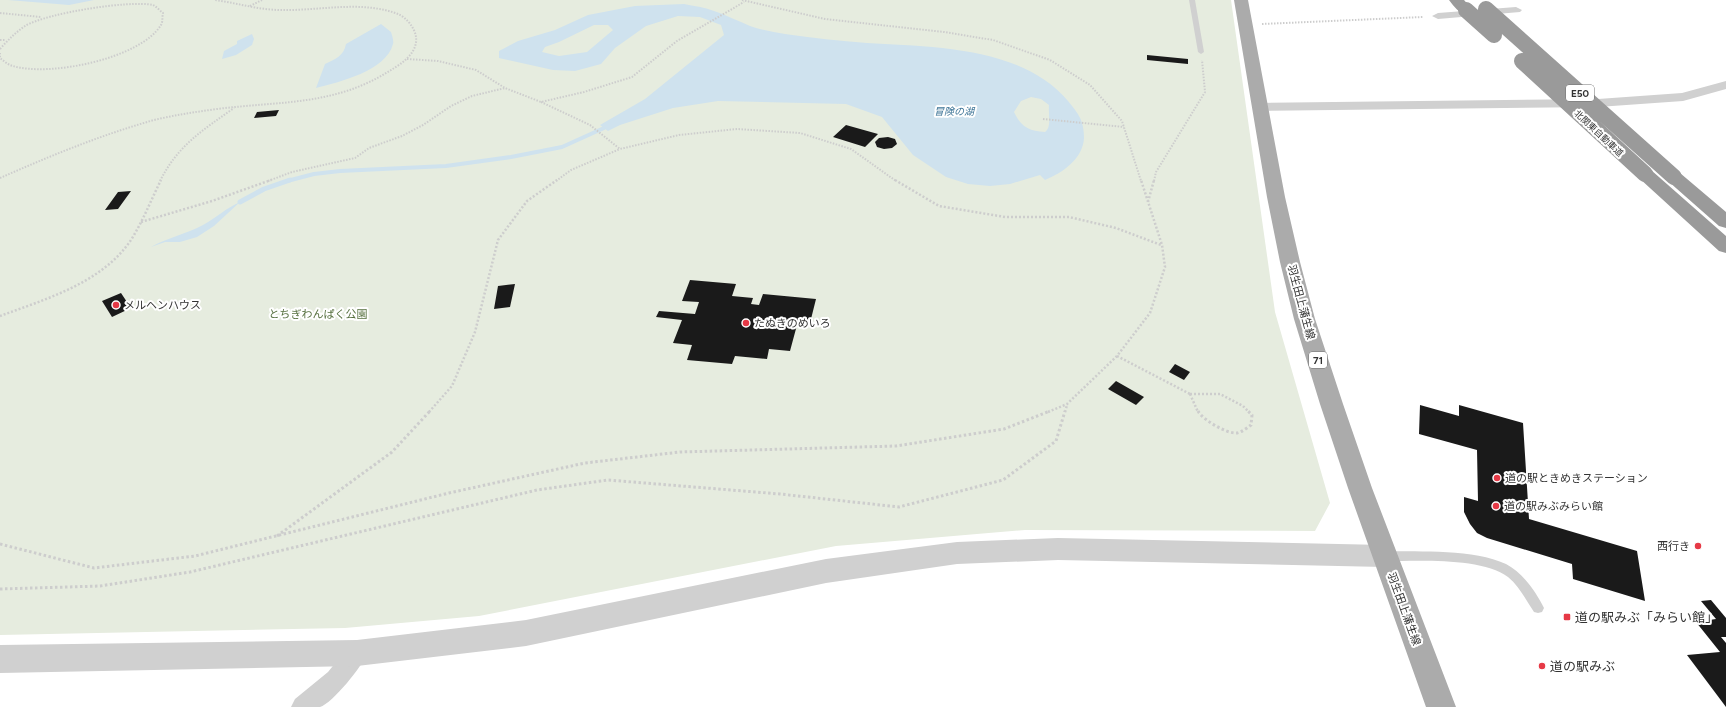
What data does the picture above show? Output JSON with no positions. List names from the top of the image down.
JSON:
{
  "streets": {
    "highway": ["E50", "北関東自動車道"],
    "main road": ["羽生田上蒲生線", "71"]
  },
  "water": ["冒険の湖"],
  "parks": ["とちぎわんぱく公園"],
  "places": {
    "other": [
      "メルヘンハウス",
      "たぬきのめいろ",
      "道の駅ときめきステーション",
      "道の駅みぶみらい館",
      "西行き",
      "道の駅みぶ"
    ],
    "transit": ["道の駅みぶ「みらい館」"]
  }
}
